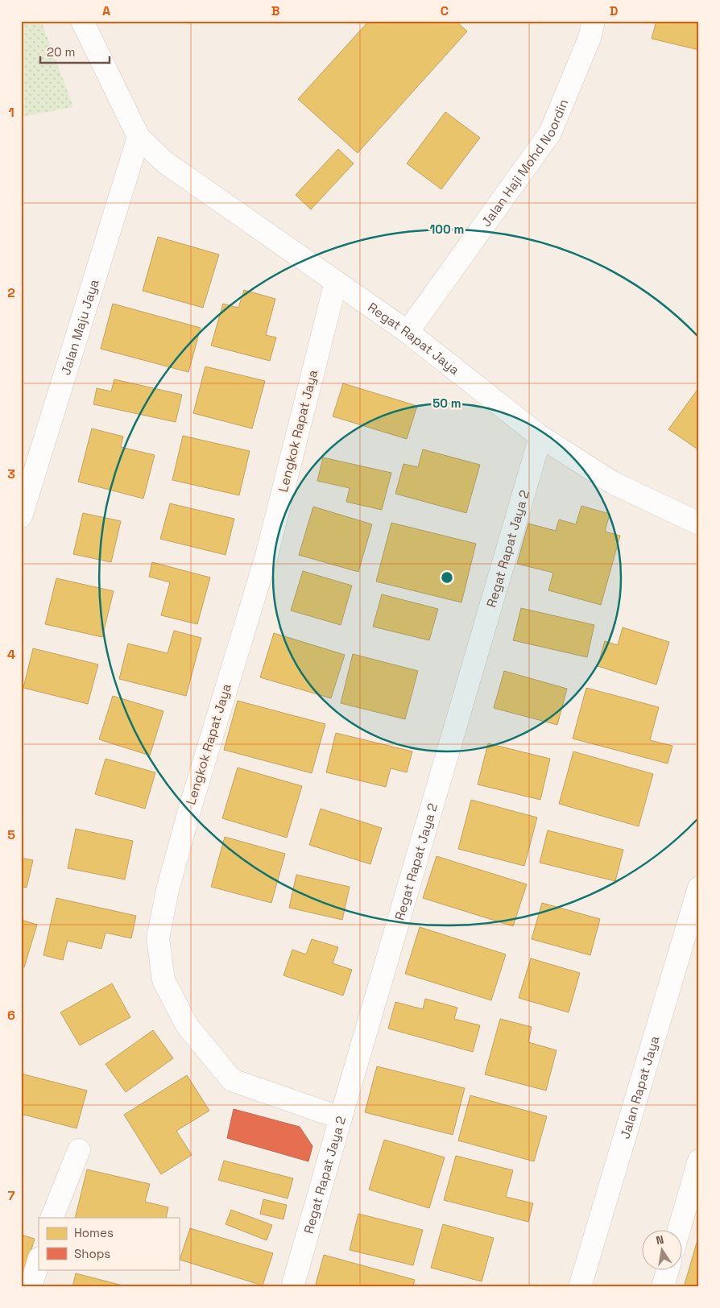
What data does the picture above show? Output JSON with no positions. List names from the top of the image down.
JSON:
{
  "streets": {
    "street": [
      "Jalan Haji Mohd Noordin",
      "Jalan Maju Jaya",
      "Regat Rapat Jaya",
      "Lengkok Rapat Jaya",
      "Regat Rapat Jaya 2",
      "Jalan Rapat Jaya"
    ]
  },
  "crossings": [
    ["Jalan Haji Mohd Noordin", "Regat Rapat Jaya"],
    ["Jalan Maju Jaya", "Regat Rapat Jaya"],
    ["Regat Rapat Jaya", "Lengkok Rapat Jaya"],
    ["Regat Rapat Jaya", "Regat Rapat Jaya 2"],
    ["Lengkok Rapat Jaya", "Regat Rapat Jaya 2"]
  ],
  "legend": ["Homes", "Shops"],
  "scale_bar": "20 m",
  "north": "top",
  "grid": {
    "columns": [
      "A",
      "B",
      "C",
      "D"
    ],
    "rows": [
      "1",
      "2",
      "3",
      "4",
      "5",
      "6",
      "7"
    ]
  },
  "rings": ["100 m", "50 m"]
}
